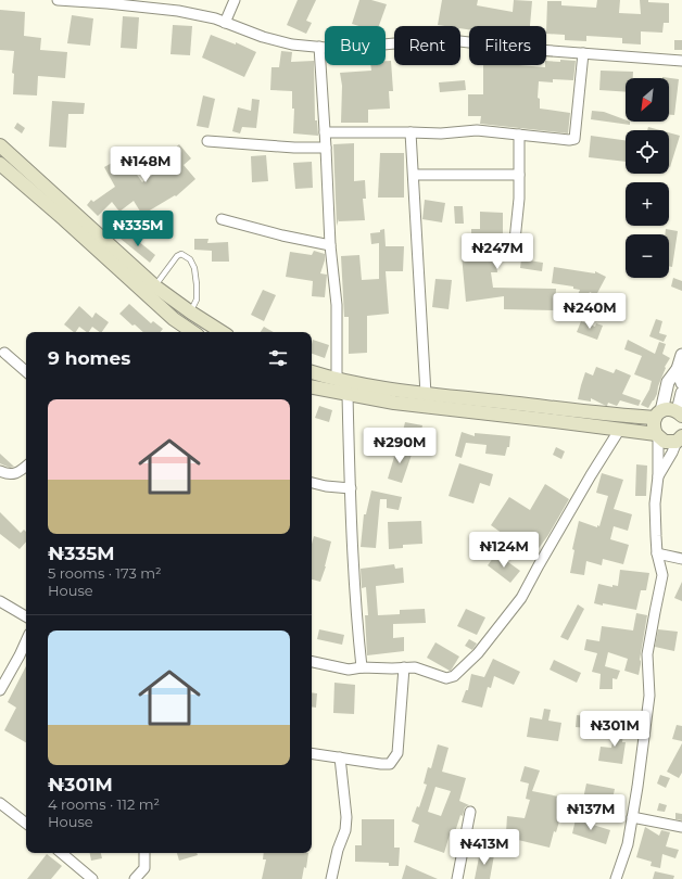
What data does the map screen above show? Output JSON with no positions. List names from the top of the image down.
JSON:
{
  "north": "bottom left",
  "page": {
    "chip": ["Buy", "Rent", "Filters"],
    "map_buttons": ["+", "−"],
    "price": [
      "₦148M",
      "₦335M",
      "₦247M",
      "₦240M",
      "₦290M",
      "₦124M",
      "₦301M",
      "₦137M",
      "₦413M"
    ],
    "heading": "9 homes",
    "list": [
      {
        "name": "₦335M",
        "note": "5 rooms · 173 m² · House"
      },
      {
        "name": "₦301M",
        "note": "4 rooms · 112 m² · House"
      }
    ]
  }
}
